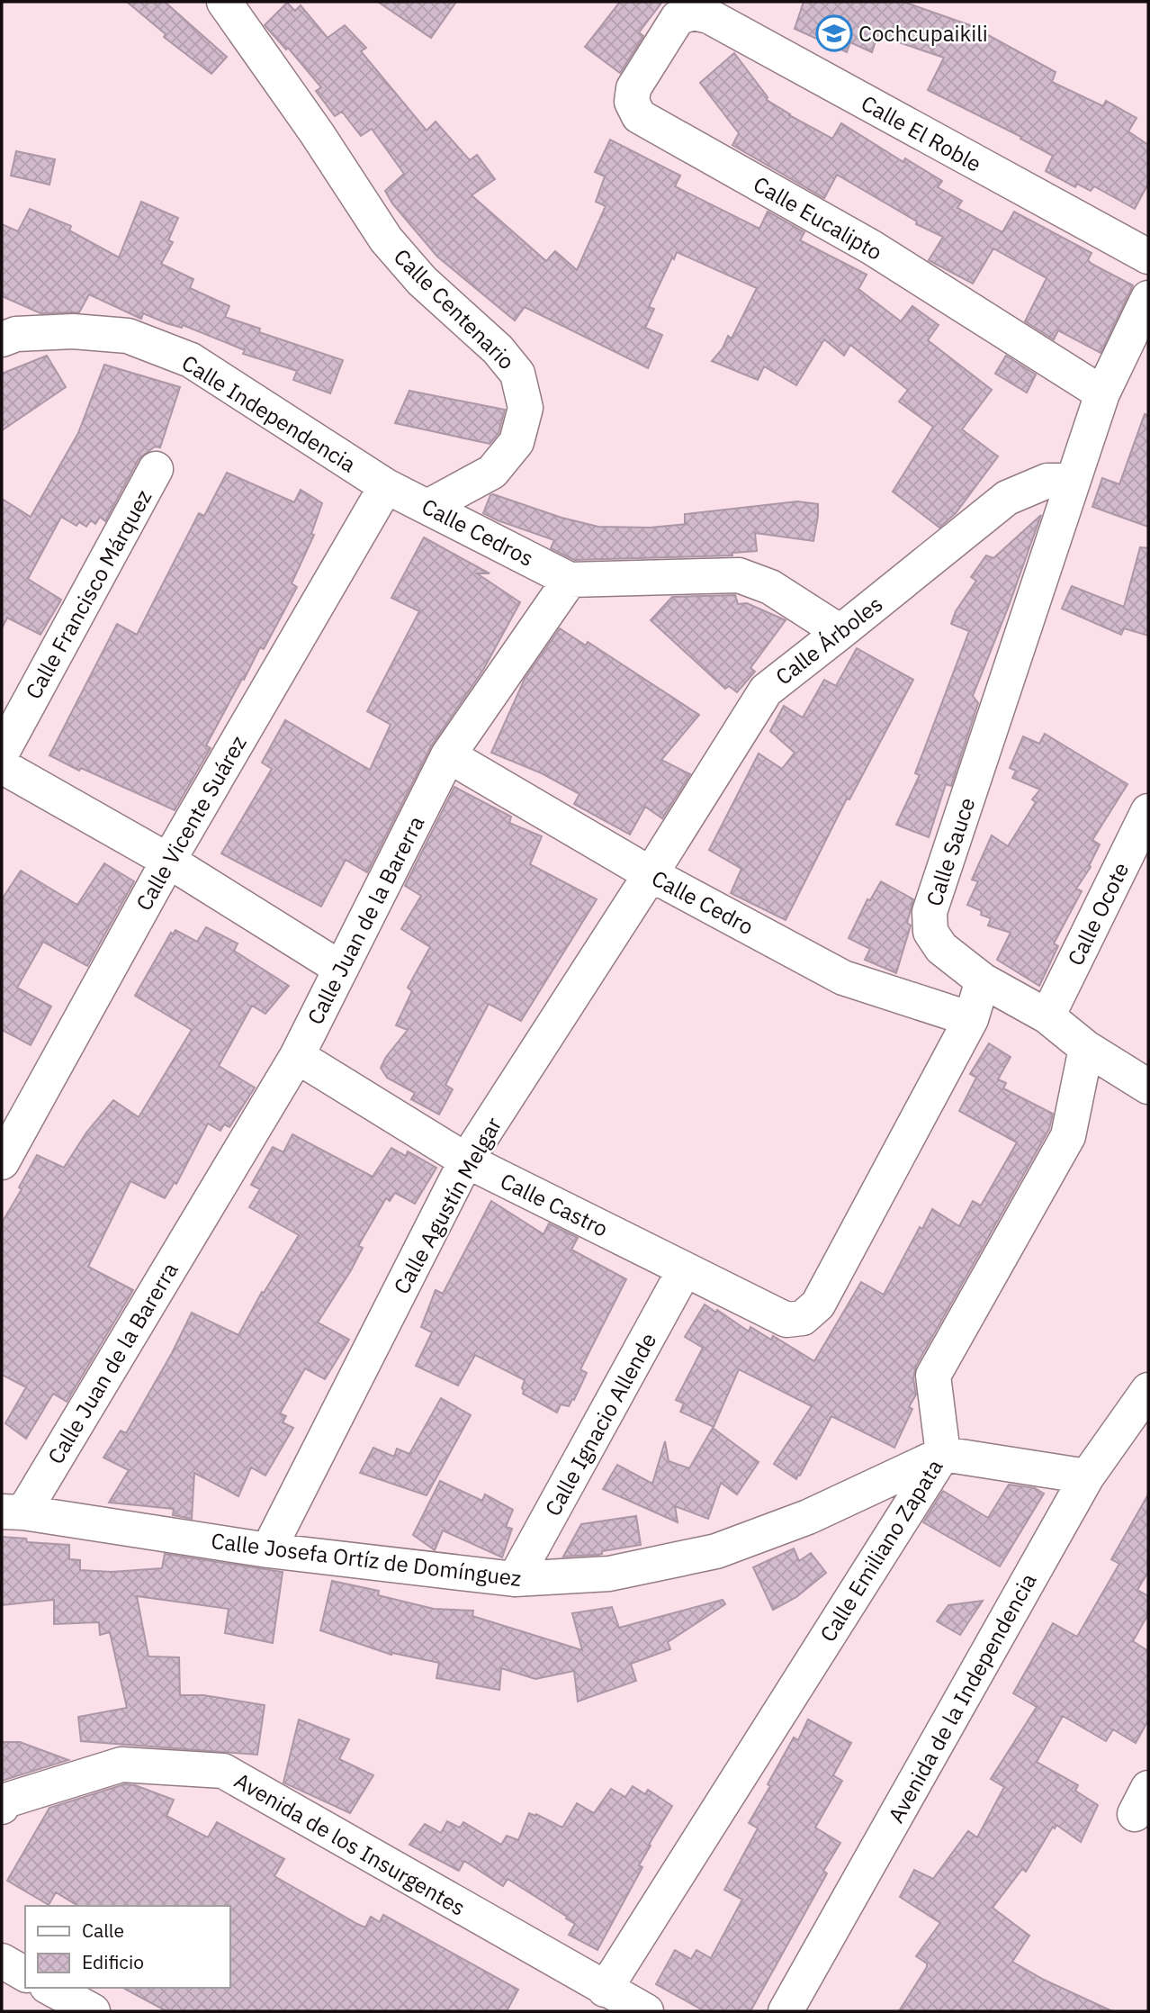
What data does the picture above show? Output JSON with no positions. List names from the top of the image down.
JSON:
{
  "streets": {
    "street": [
      "Calle El Roble",
      "Calle Eucalipto",
      "Calle Centenario",
      "Calle Independencia",
      "Calle Cedros",
      "Calle Francisco Márquez",
      "Calle Árboles",
      "Calle Vicente Suárez",
      "Calle Sauce",
      "Calle Cedro",
      "Calle Ocote",
      "Calle Juan de la Barerra",
      "Calle Castro",
      "Calle Agustín Melgar",
      "Calle Ignacio Allende",
      "Calle Emiliano Zapata",
      "Calle Josefa Ortíz de Domínguez",
      "Avenida de la Independencia",
      "Avenida de los Insurgentes"
    ]
  },
  "crossings": [
    ["Calle El Roble", "Calle Eucalipto"],
    ["Calle Eucalipto", "Calle Sauce"],
    ["Calle Centenario", "Calle Cedros"],
    ["Calle Independencia", "Calle Cedros"],
    ["Calle Independencia", "Calle Vicente Suárez"],
    ["Calle Cedros", "Calle Vicente Suárez"],
    ["Calle Cedros", "Calle Juan de la Barerra"],
    ["Calle Árboles", "Calle Sauce"],
    ["Calle Árboles", "Calle Cedro"],
    ["Calle Árboles", "Calle Agustín Melgar"],
    ["Calle Cedro", "Calle Juan de la Barerra"],
    ["Calle Cedro", "Calle Castro"],
    ["Calle Cedro", "Calle Agustín Melgar"],
    ["Calle Juan de la Barerra", "Calle Castro"],
    ["Calle Juan de la Barerra", "Calle Josefa Ortíz de Domínguez"],
    ["Calle Castro", "Calle Agustín Melgar"],
    ["Calle Castro", "Calle Ignacio Allende"],
    ["Calle Agustín Melgar", "Calle Josefa Ortíz de Domínguez"],
    ["Calle Ignacio Allende", "Calle Josefa Ortíz de Domínguez"],
    ["Calle Emiliano Zapata", "Calle Josefa Ortíz de Domínguez"],
    ["Calle Emiliano Zapata", "Avenida de los Insurgentes"]
  ],
  "places": {
    "school or university": ["Cochcupaikili"]
  },
  "legend": ["Calle", "Edificio"]
}
